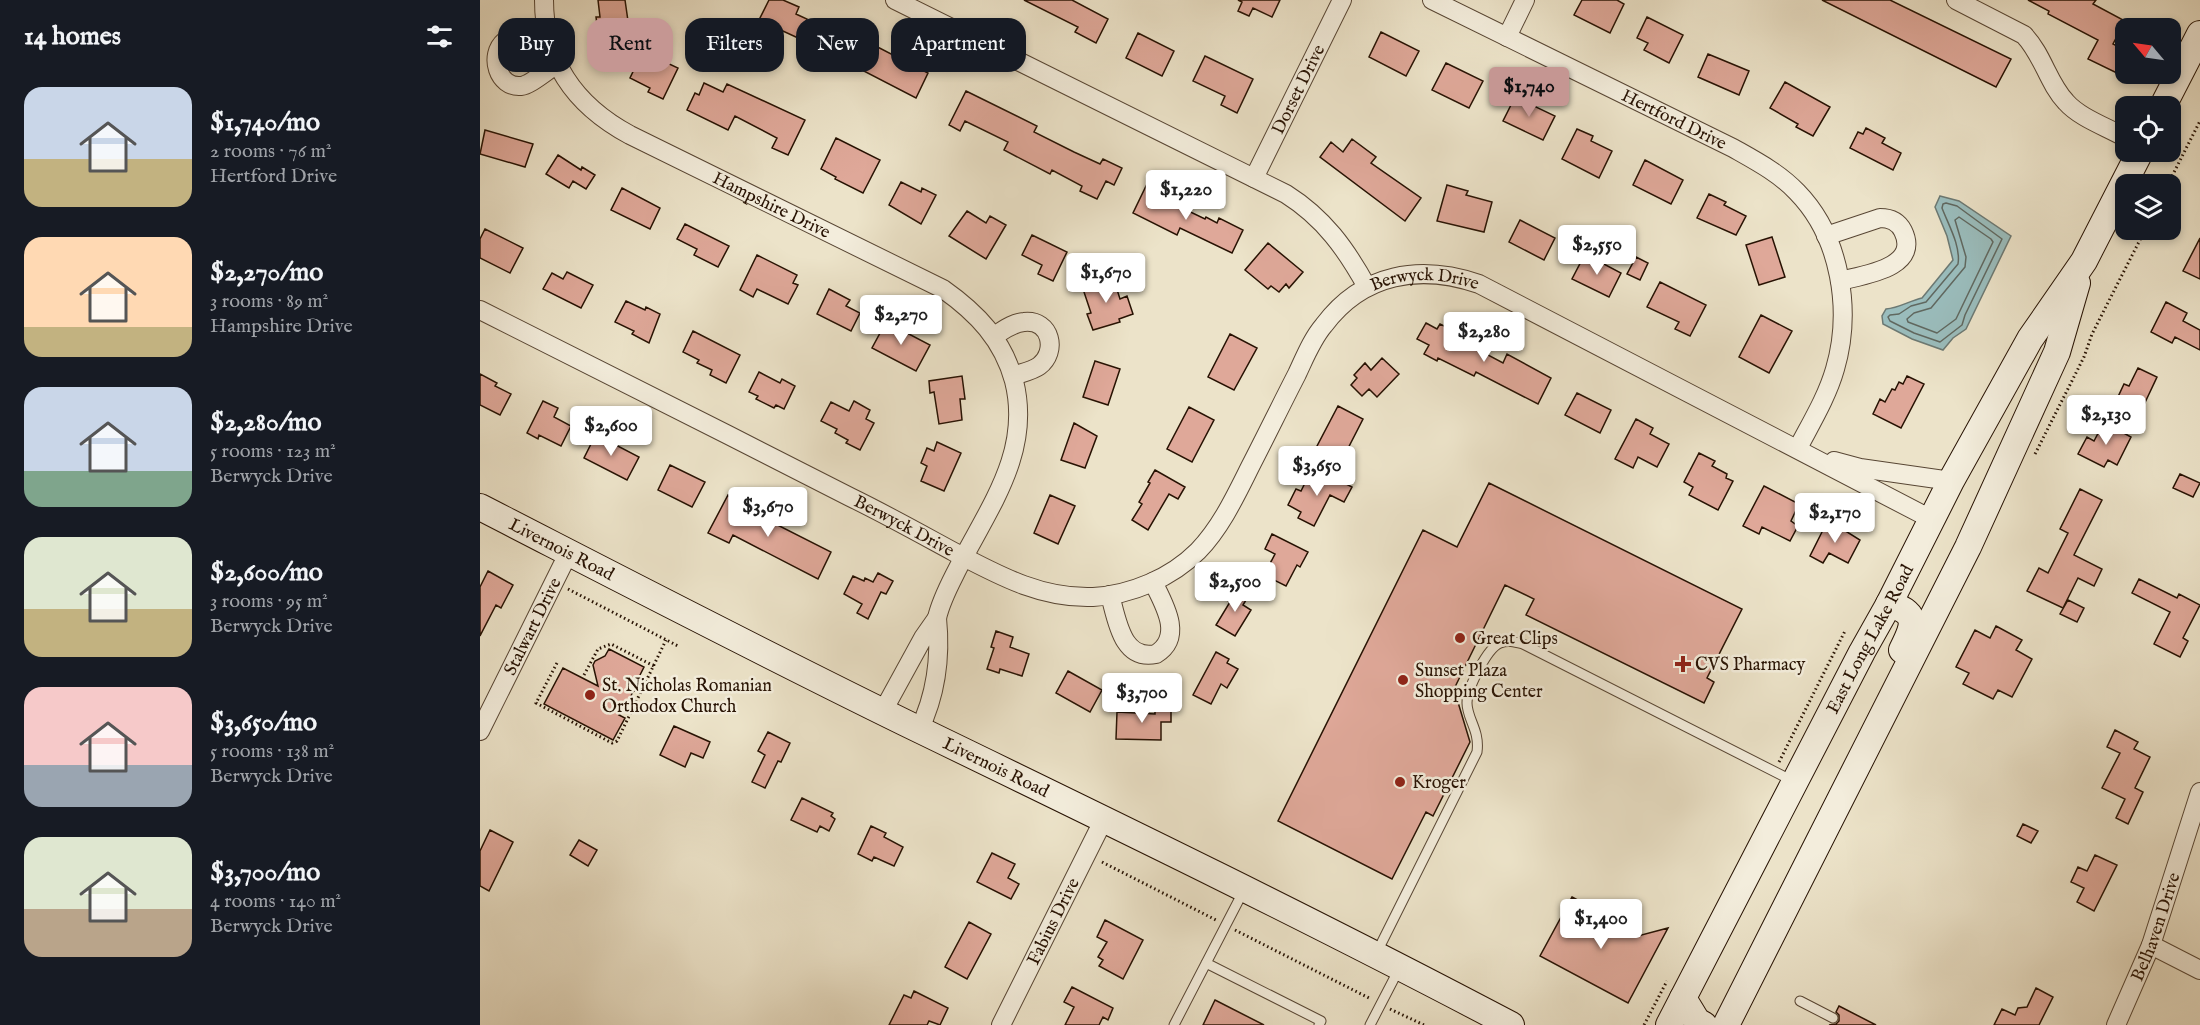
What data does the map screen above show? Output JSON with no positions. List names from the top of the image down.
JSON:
{
  "streets": {
    "main road": ["Livernois Road", "East Long Lake Road"],
    "street": [
      "Dorset Drive",
      "Hertford Drive",
      "Hampshire Drive",
      "Berwyck Drive",
      "Stalwart Drive",
      "Fabius Drive",
      "Belhaven Drive"
    ]
  },
  "crossings": [
    ["Hertford Drive", "Berwyck Drive"],
    ["Hampshire Drive", "Berwyck Drive"],
    ["Hampshire Drive", "Livernois Road"],
    ["Berwyck Drive", "East Long Lake Road"],
    ["Livernois Road", "Stalwart Drive"],
    ["Livernois Road", "Fabius Drive"]
  ],
  "places": {
    "other": [
      "Great Clips",
      "Sunset Plaza Shopping Center",
      "St. Nicholas Romanian Orthodox Church",
      "Kroger"
    ],
    "health": ["CVS Pharmacy"]
  },
  "north": "top left",
  "page": {
    "heading": "14 homes",
    "chip": [
      "Buy",
      "Rent",
      "Filters",
      "New",
      "Apartment"
    ],
    "price": [
      "$1,740",
      "$1,220",
      "$2,550",
      "$1,670",
      "$2,270",
      "$2,280",
      "$2,130",
      "$2,600",
      "$3,650",
      "$3,670",
      "$2,170",
      "$2,500",
      "$3,700",
      "$1,400"
    ],
    "list": [
      {
        "name": "$1,740/mo",
        "note": "2 rooms · 76 m² · Hertford Drive"
      },
      {
        "name": "$2,270/mo",
        "note": "3 rooms · 89 m² · Hampshire Drive"
      },
      {
        "name": "$2,280/mo",
        "note": "5 rooms · 123 m² · Berwyck Drive"
      },
      {
        "name": "$2,600/mo",
        "note": "3 rooms · 95 m² · Berwyck Drive"
      },
      {
        "name": "$3,650/mo",
        "note": "5 rooms · 138 m² · Berwyck Drive"
      },
      {
        "name": "$3,700/mo",
        "note": "4 rooms · 140 m² · Berwyck Drive"
      }
    ]
  }
}
